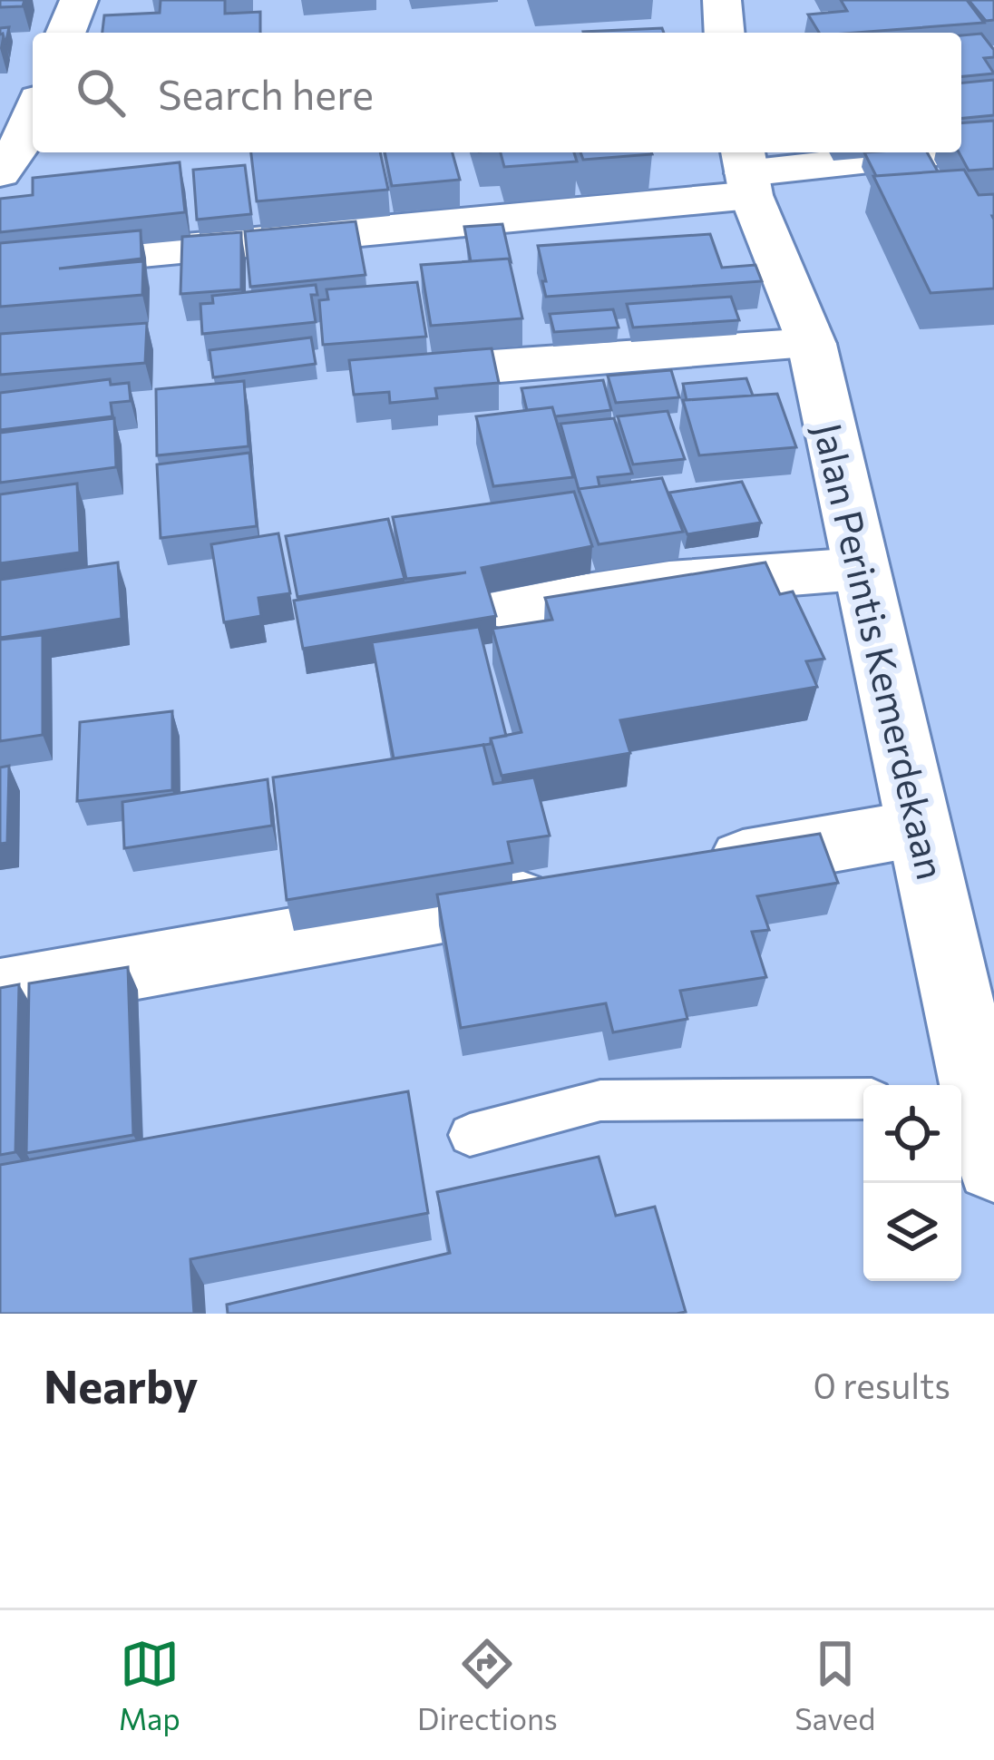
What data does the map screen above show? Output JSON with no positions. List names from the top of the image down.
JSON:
{
  "streets": {
    "street": ["Jalan Perintis Kemerdekaan"]
  },
  "page": {
    "search": "Search here",
    "heading": ["Nearby", "0 results"],
    "nav": ["Map", "Directions", "Saved"]
  }
}
